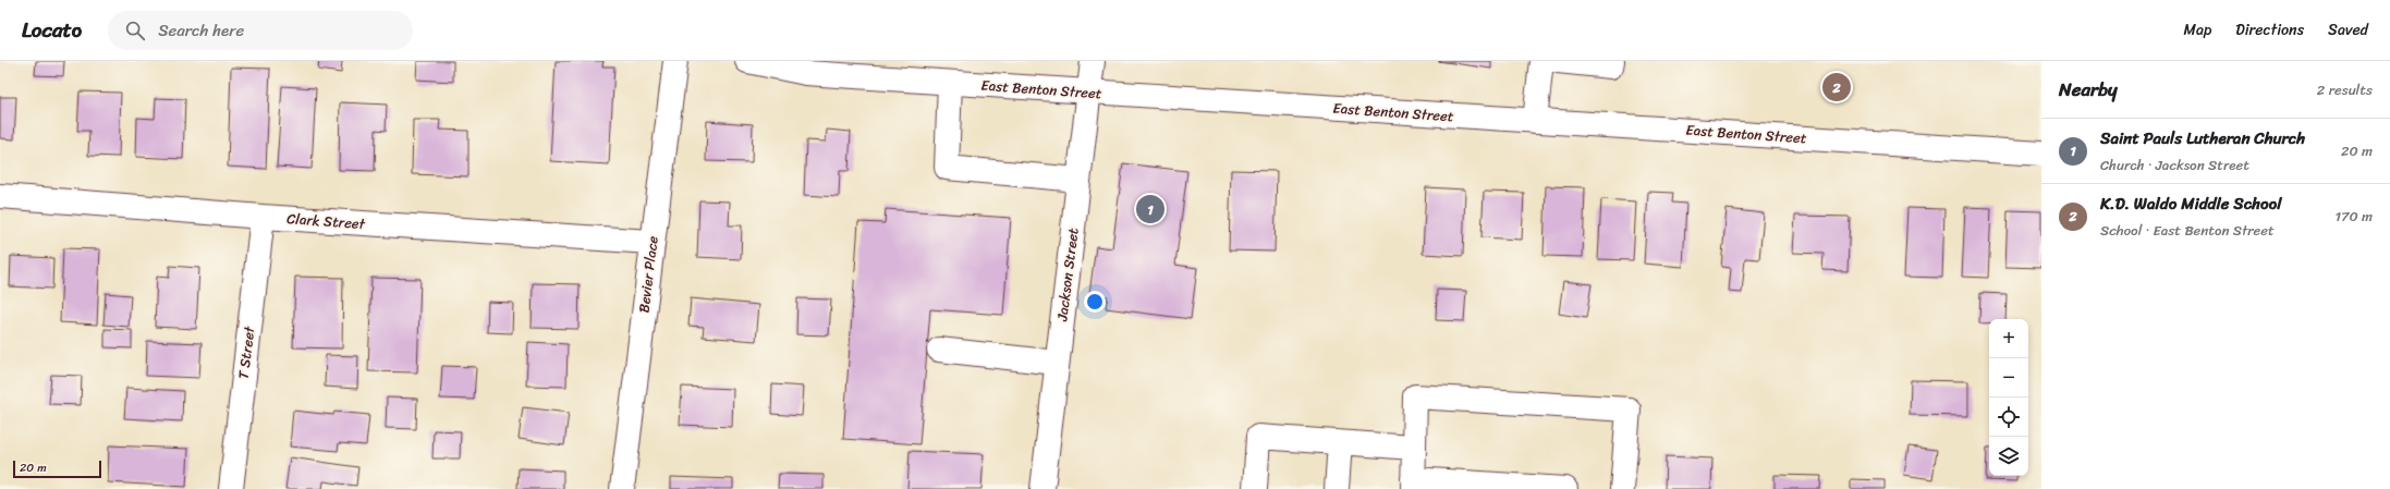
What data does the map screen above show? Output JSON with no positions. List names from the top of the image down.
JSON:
{
  "streets": {
    "street": [
      "East Benton Street",
      "Clark Street",
      "Bevier Place",
      "Jackson Street",
      "T Street"
    ]
  },
  "crossings": [
    ["East Benton Street", "Jackson Street"],
    ["Clark Street", "Bevier Place"],
    ["Clark Street", "T Street"]
  ],
  "scale_bar": "20 m",
  "page": {
    "header": "Locato",
    "search": "Search here",
    "nav": ["Map", "Directions", "Saved"],
    "heading": ["Nearby", "2 results"],
    "pins": ["2", "1"],
    "list": [
      {
        "mark": "1",
        "name": "Saint Pauls Lutheran Church",
        "note": "Church · Jackson Street",
        "value": "20 m"
      },
      {
        "mark": "2",
        "name": "K.D. Waldo Middle School",
        "note": "School · East Benton Street",
        "value": "170 m"
      }
    ],
    "map_buttons": ["+", "−"],
    "scale": "20 m"
  }
}
